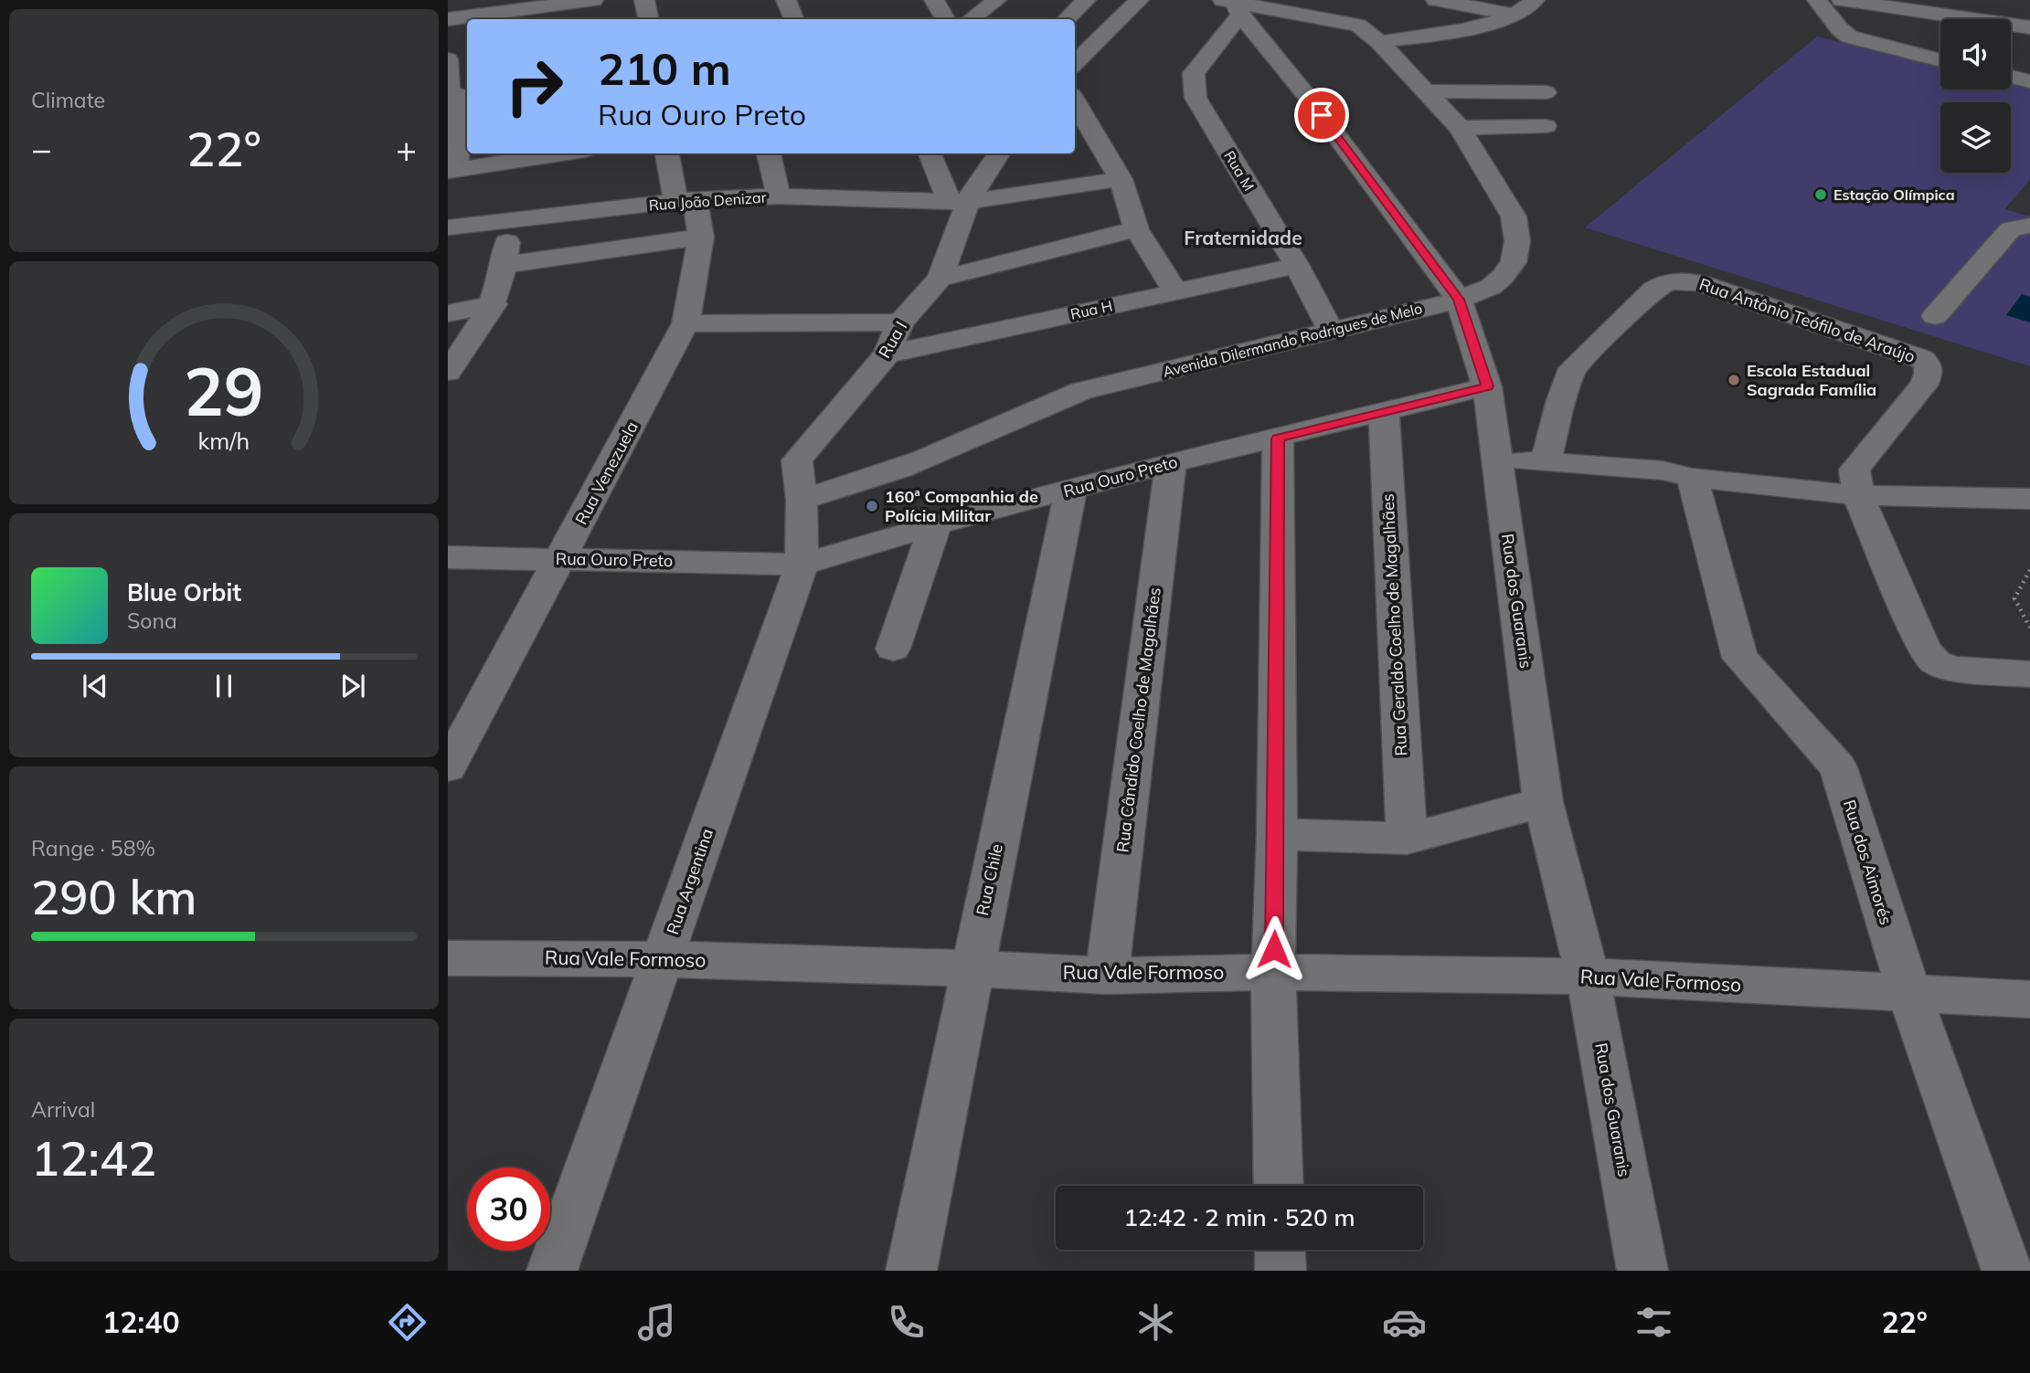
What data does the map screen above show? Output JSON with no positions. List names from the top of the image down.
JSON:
{
  "streets": {
    "street": [
      "Rua M",
      "Rua João Denizar",
      "Rua H",
      "Rua Antônio Teófilo de Araújo",
      "Rua I",
      "Avenida Dilermando Rodrigues de Melo",
      "Rua Venezuela",
      "Rua Ouro Preto",
      "Rua dos Guaranis",
      "Rua Geraldo Coelho de Magalhães",
      "Rua Cândido Coelho de Magalhães",
      "Rua dos Aimorés",
      "Rua Chile",
      "Rua Argentina",
      "Rua Vale Formoso"
    ]
  },
  "crossings": [
    ["Rua M", "Rua H"],
    ["Rua M", "Avenida Dilermando Rodrigues de Melo"],
    ["Rua M", "Rua dos Guaranis"],
    ["Rua João Denizar", "Rua I"],
    ["Rua João Denizar", "Rua Venezuela"],
    ["Rua H", "Rua I"],
    ["Rua I", "Avenida Dilermando Rodrigues de Melo"],
    ["Rua I", "Rua Ouro Preto"],
    ["Rua I", "Rua Argentina"],
    ["Avenida Dilermando Rodrigues de Melo", "Rua dos Guaranis"],
    ["Rua Venezuela", "Rua Ouro Preto"],
    ["Rua Ouro Preto", "Rua dos Guaranis"],
    ["Rua Ouro Preto", "Rua Geraldo Coelho de Magalhães"],
    ["Rua Ouro Preto", "Rua Cândido Coelho de Magalhães"],
    ["Rua Ouro Preto", "Rua Chile"],
    ["Rua Ouro Preto", "Rua Argentina"],
    ["Rua dos Guaranis", "Rua Vale Formoso"],
    ["Rua Cândido Coelho de Magalhães", "Rua Vale Formoso"],
    ["Rua dos Aimorés", "Rua Vale Formoso"],
    ["Rua Chile", "Rua Vale Formoso"],
    ["Rua Argentina", "Rua Vale Formoso"]
  ],
  "districts": ["Fraternidade"],
  "places": ["Estação Olímpica", "Escola Estadual Sagrada Família", "160ª Companhia de Polícia Militar"],
  "page": {
    "tile": [
      "Climate",
      ["Range · 58%", "290 km"],
      ["Arrival", "12:42"]
    ],
    "turn": ["210 m", "Rua Ouro Preto"],
    "heat": ["−", "22°", "+"],
    "song": ["Blue Orbit", "Sona"],
    "limit": "30",
    "trip": "12:42 · 2 min · 520 m",
    "tabs": ["12:40", "22°"],
    "gauge": ["29", "km/h"]
  }
}
